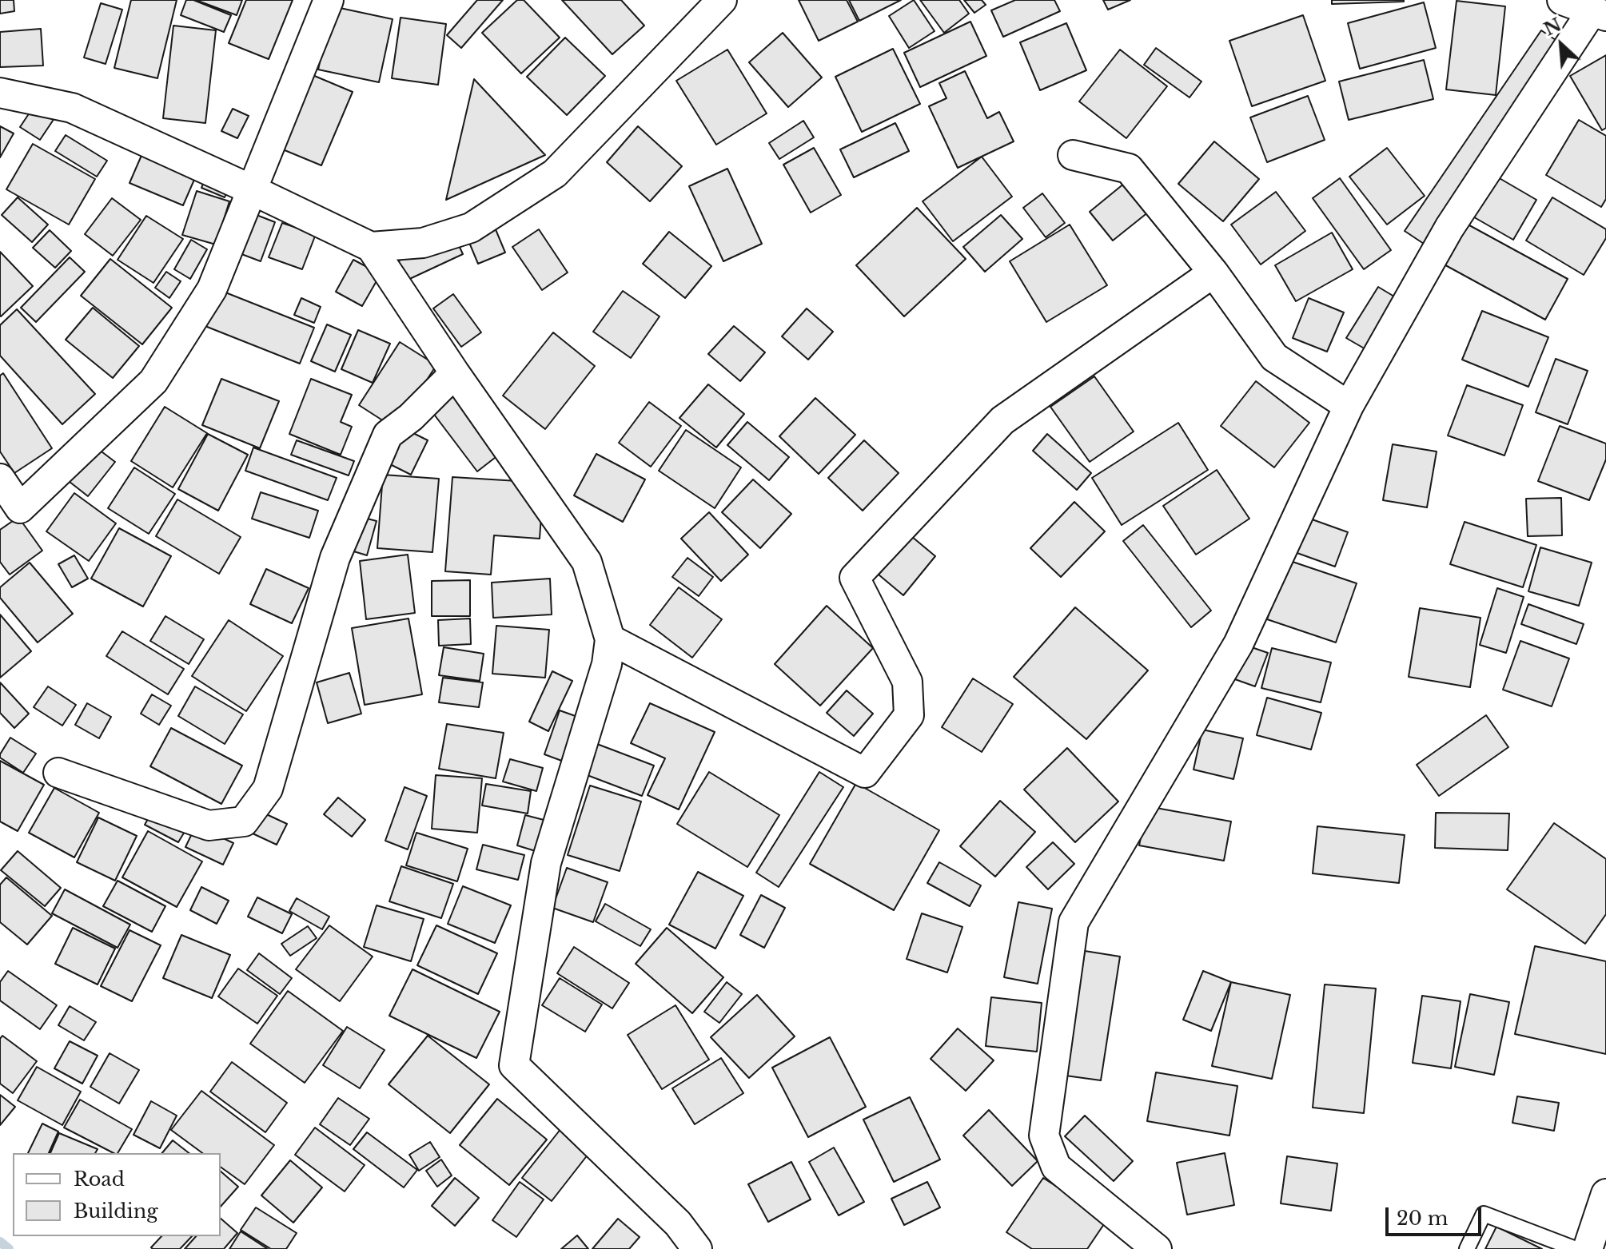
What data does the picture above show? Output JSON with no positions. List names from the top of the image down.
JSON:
{
  "legend": ["Road", "Building"],
  "scale_bar": "20 m",
  "north": "top left"
}
